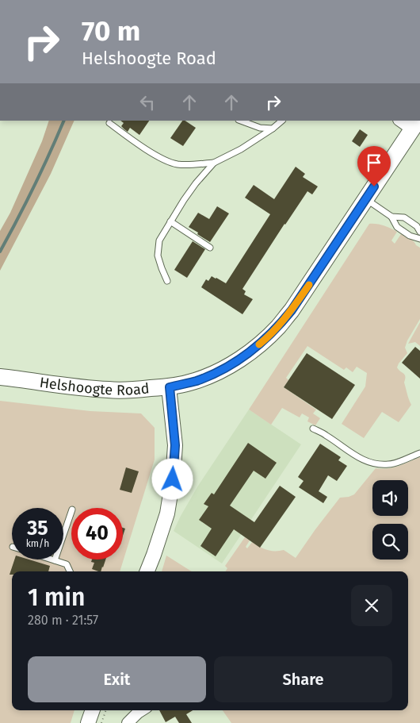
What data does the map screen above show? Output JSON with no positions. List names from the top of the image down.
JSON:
{
  "streets": {
    "main road": ["Helshoogte Road"]
  },
  "page": {
    "turn": ["70 m", "Helshoogte Road"],
    "speed": "35 km/h",
    "limit": "40",
    "heading": ["1 min", "280 m · 21:57"],
    "buttons": ["Exit", "Share"]
  }
}
